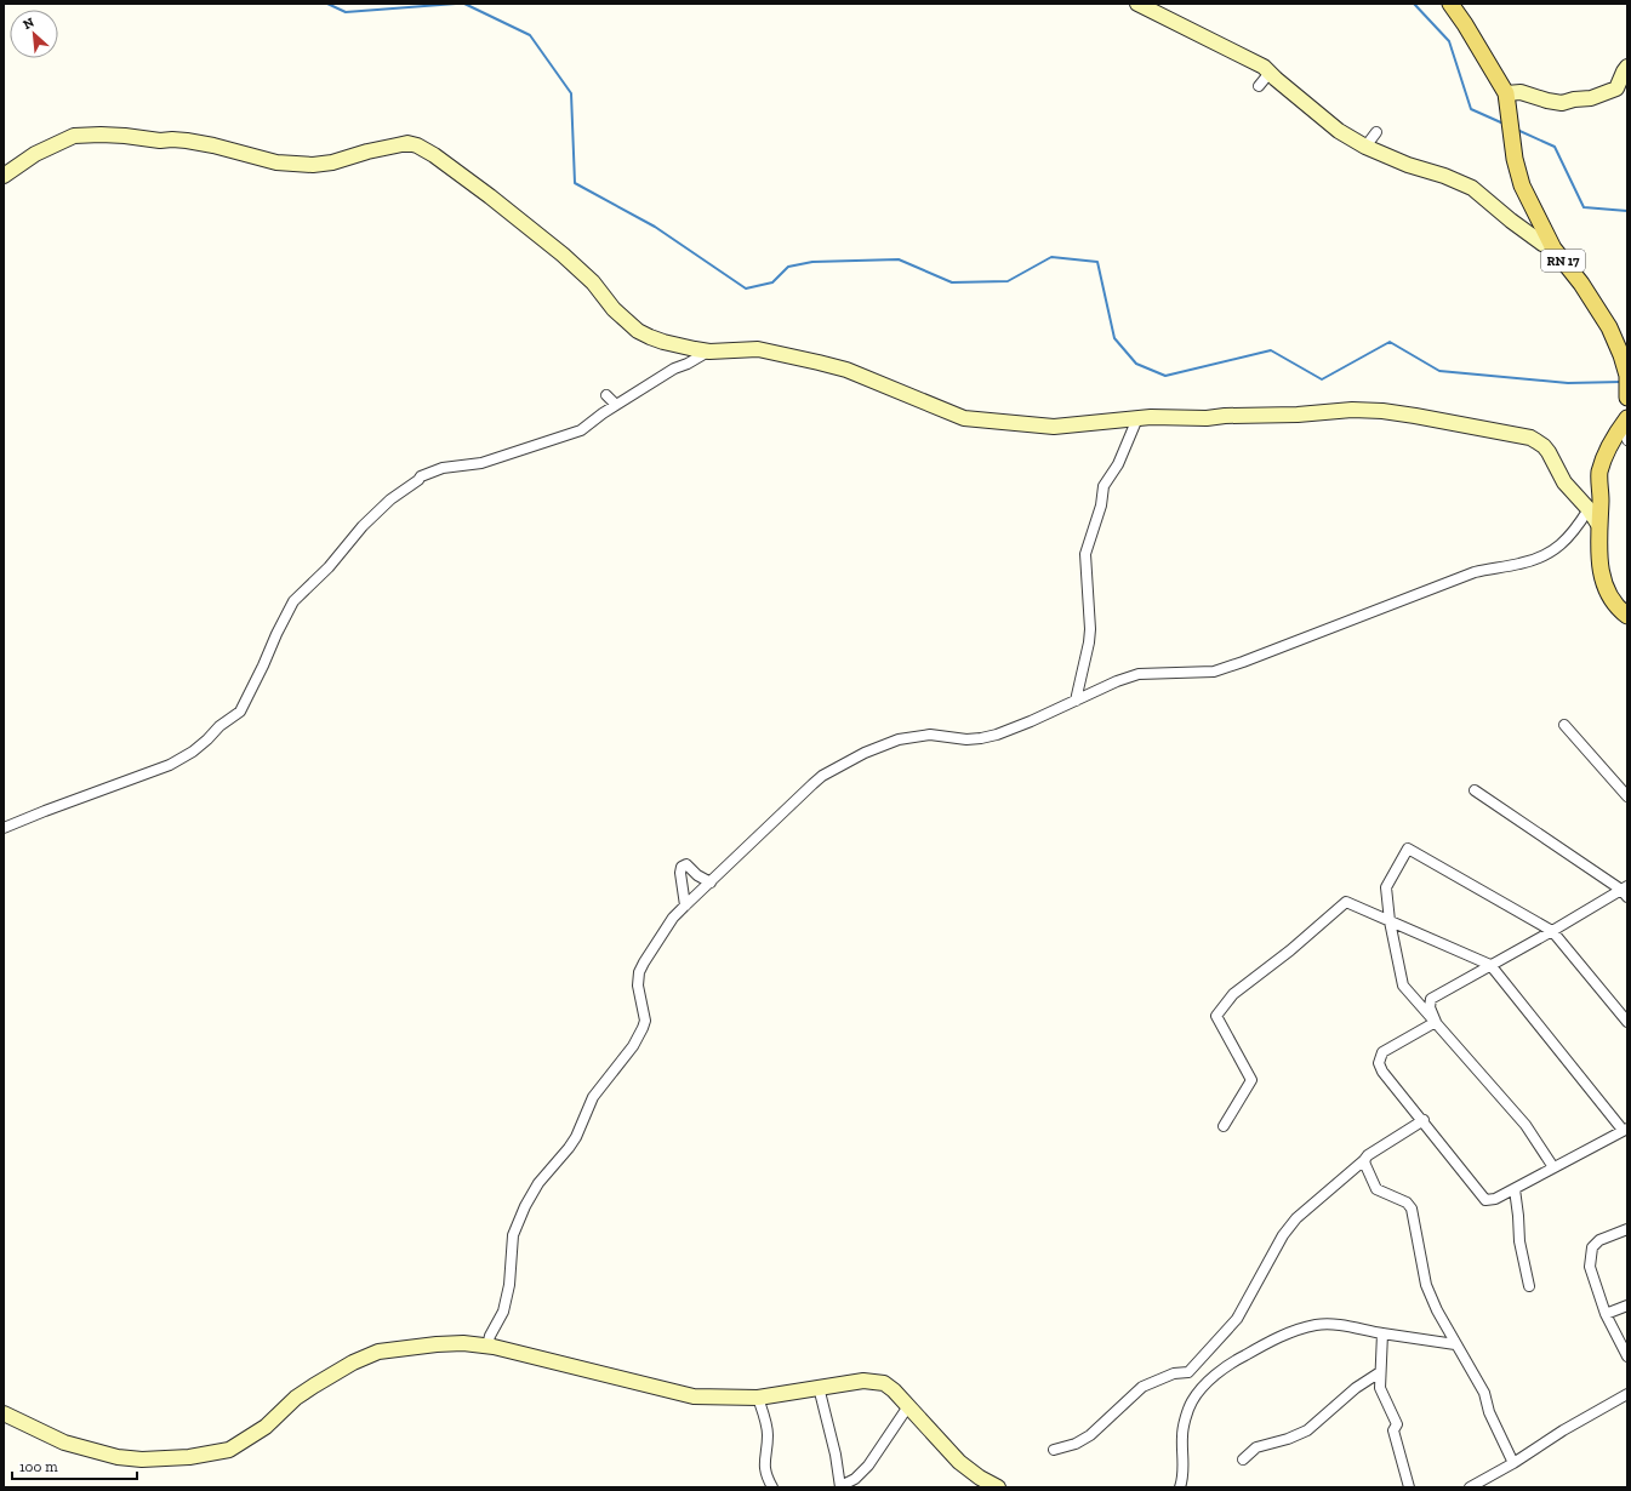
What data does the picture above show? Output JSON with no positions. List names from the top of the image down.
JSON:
{
  "streets": {
    "main road": ["RN 17"]
  },
  "scale_bar": "100 m",
  "north": "top left"
}
